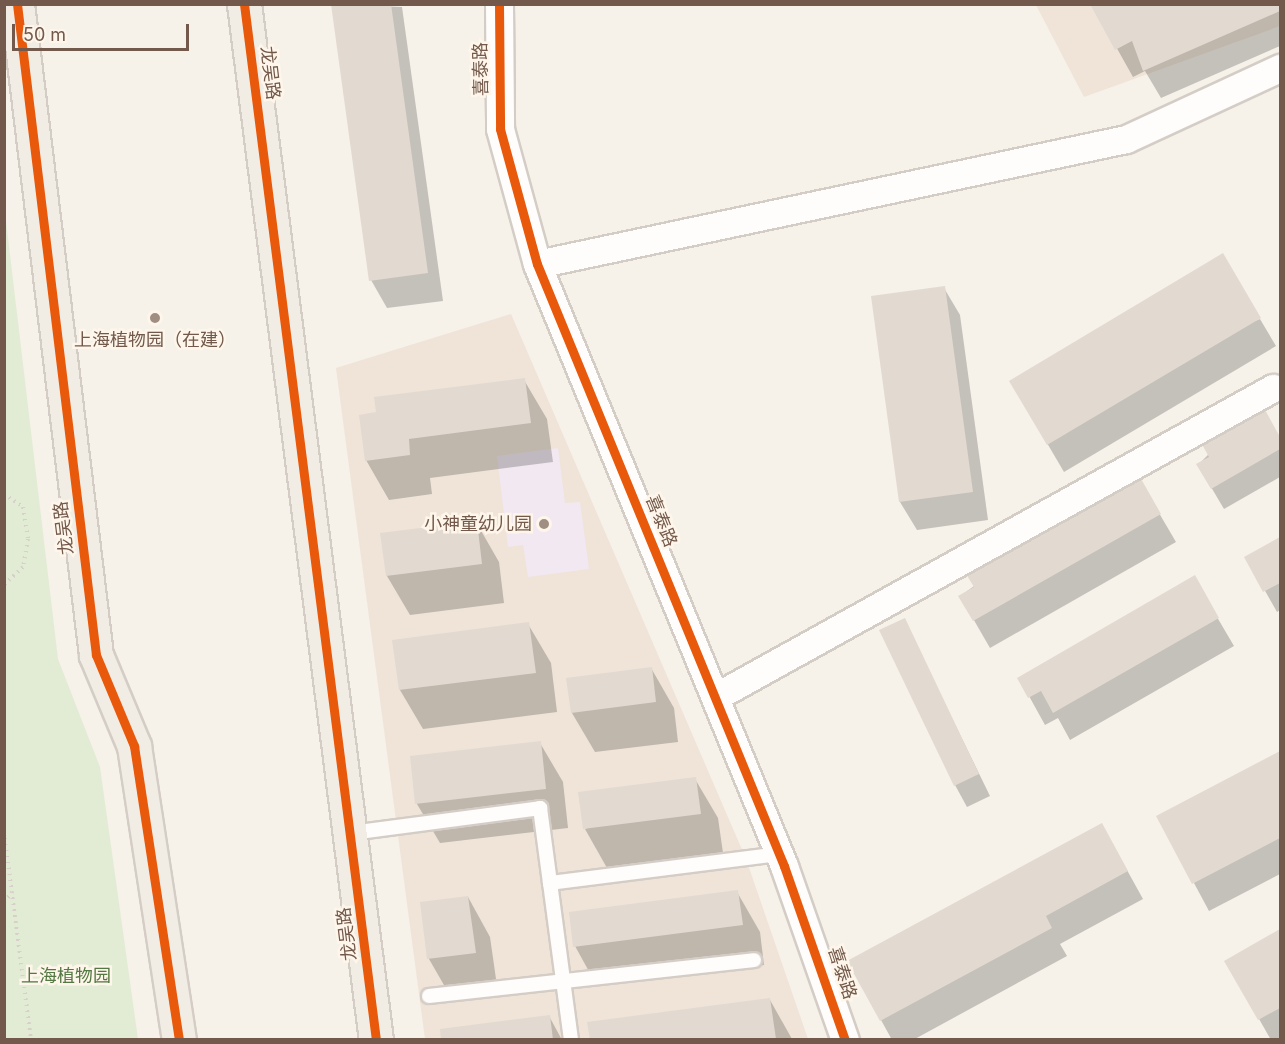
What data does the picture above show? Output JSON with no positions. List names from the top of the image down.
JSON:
{
  "streets": {
    "main road": ["龙吴路"],
    "street": ["喜泰路"]
  },
  "parks": ["上海植物园"],
  "places": ["上海植物园（在建）", "小神童幼儿园"],
  "scale_bar": "50 m"
}
